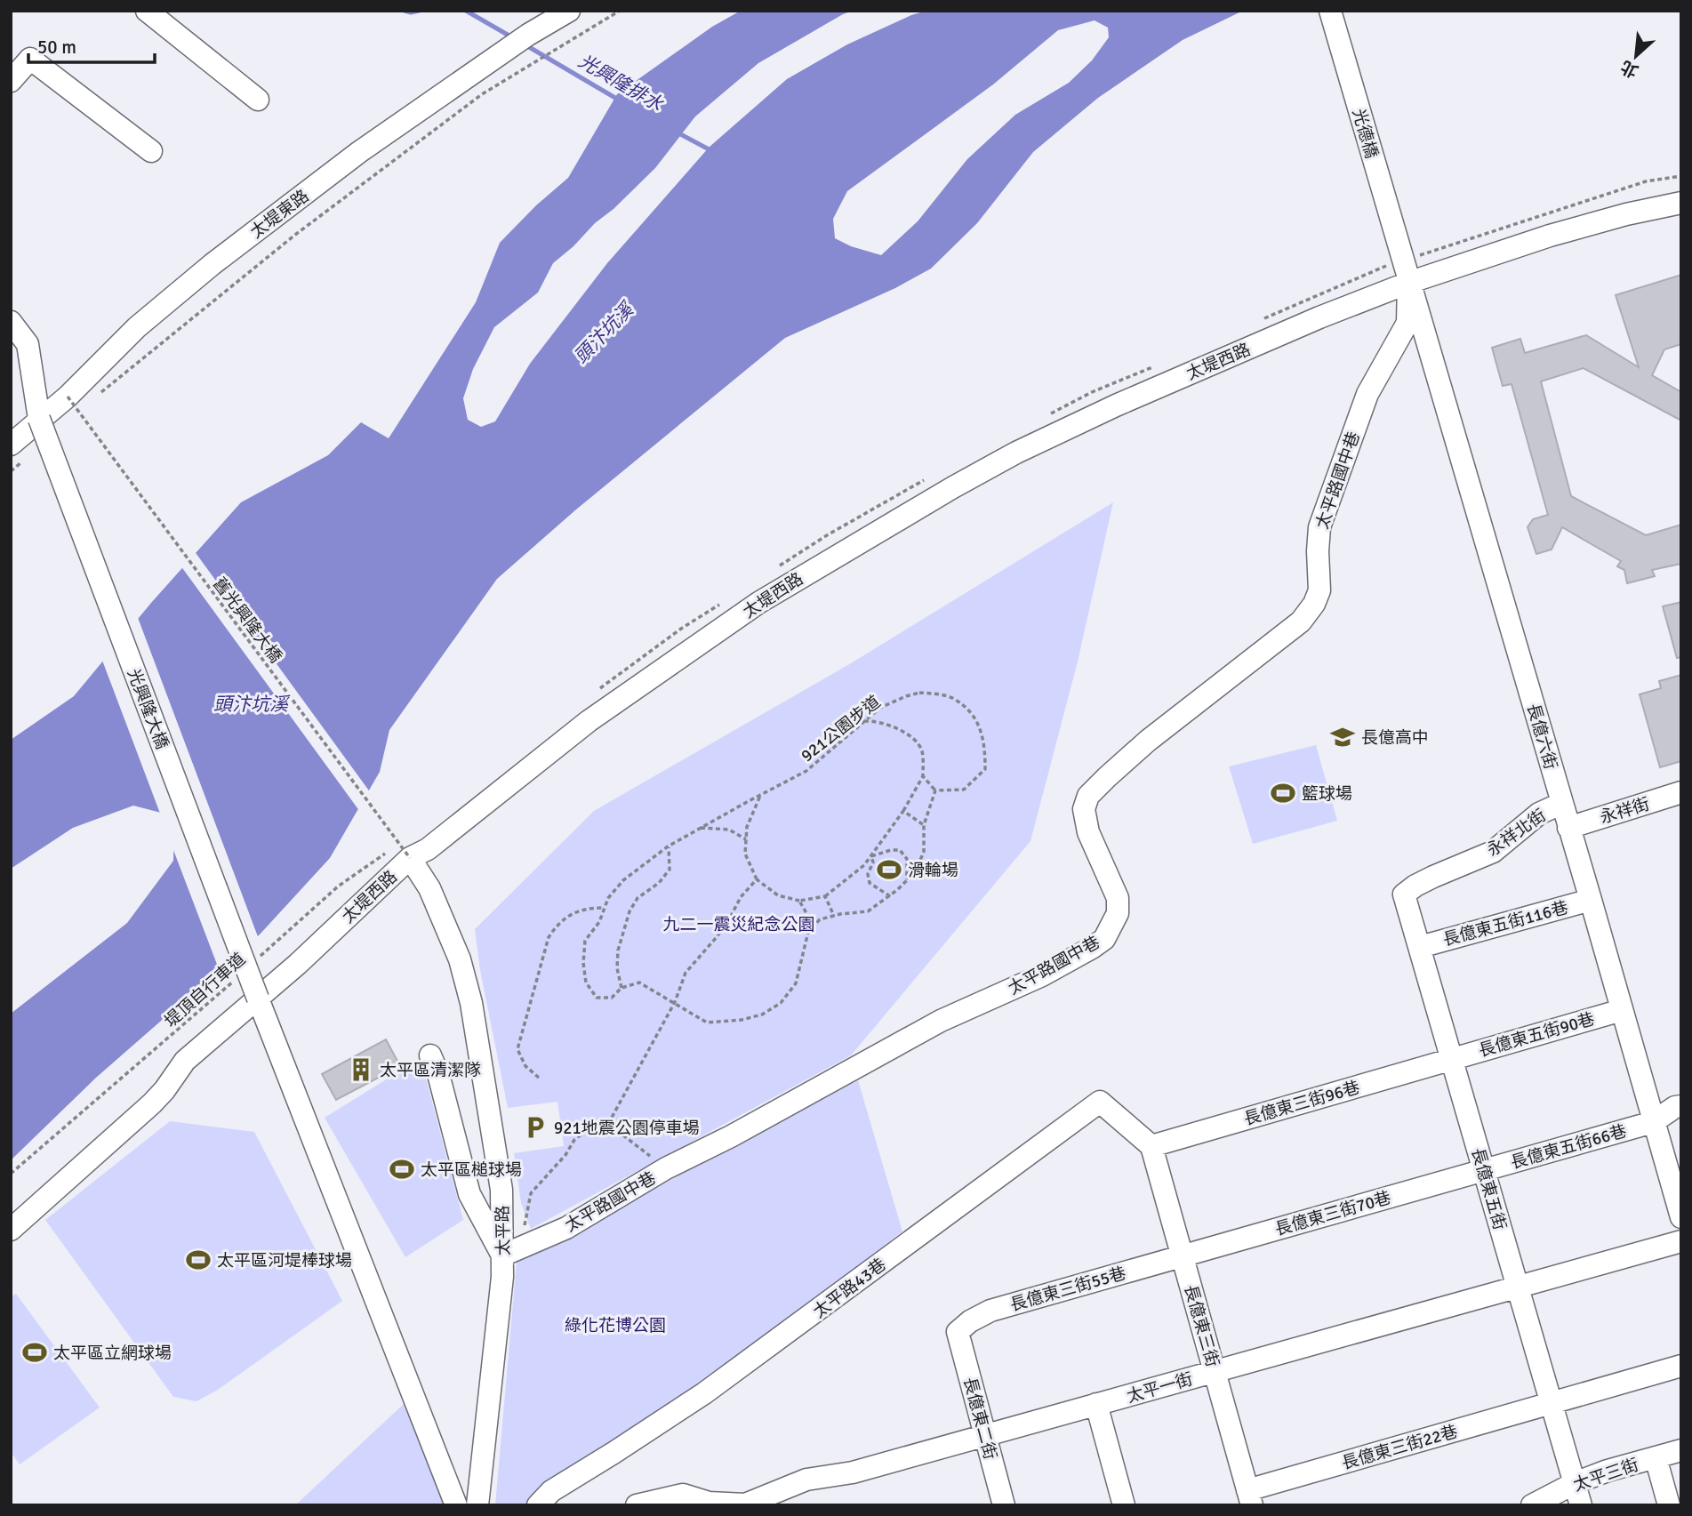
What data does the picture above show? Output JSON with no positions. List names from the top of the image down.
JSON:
{
  "streets": {
    "street": [
      "光德橋",
      "太堤東路",
      "太堤西路",
      "太平路國中巷",
      "光興隆大橋",
      "長億六街",
      "永祥街",
      "永祥北街",
      "長億東五街116巷",
      "長億東五街90巷",
      "長億東三街96巷",
      "長億東五街66巷",
      "長億東五街",
      "長億東三街70巷",
      "太平路",
      "太平路43巷",
      "長億東三街55巷",
      "長億東三街",
      "太平一街",
      "長億東二街",
      "長億東三街22巷",
      "太平三街"
    ],
    "path": ["舊光興隆大橋", "921公園步道", "堤頂自行車道"]
  },
  "crossings": [
    ["光德橋", "長億六街"],
    ["太堤東路", "舊光興隆大橋"],
    ["太堤東路", "光興隆大橋"],
    ["太堤西路", "太平路國中巷"],
    ["太堤西路", "舊光興隆大橋"],
    ["太堤西路", "光興隆大橋"],
    ["太堤西路", "長億六街"],
    ["太堤西路", "堤頂自行車道"],
    ["太堤西路", "太平路"],
    ["太平路國中巷", "長億六街"],
    ["太平路國中巷", "太平路"],
    ["舊光興隆大橋", "堤頂自行車道"],
    ["舊光興隆大橋", "太平路"],
    ["長億六街", "永祥街"],
    ["長億六街", "永祥北街"],
    ["長億六街", "長億東五街116巷"],
    ["長億六街", "長億東五街90巷"],
    ["長億六街", "長億東五街66巷"],
    ["永祥北街", "長億東五街"],
    ["長億東五街116巷", "長億東五街"],
    ["堤頂自行車道", "太平路"],
    ["長億東五街90巷", "長億東三街96巷"],
    ["長億東五街90巷", "長億東五街"],
    ["長億東三街96巷", "長億東五街"],
    ["長億東三街96巷", "太平路43巷"],
    ["長億東三街96巷", "長億東三街"],
    ["長億東五街66巷", "長億東五街"],
    ["長億東五街66巷", "長億東三街70巷"],
    ["長億東五街", "長億東三街70巷"],
    ["長億東五街", "太平一街"],
    ["長億東五街", "長億東三街22巷"],
    ["長億東五街", "太平三街"],
    ["長億東三街70巷", "長億東三街55巷"],
    ["長億東三街70巷", "長億東三街"],
    ["太平路43巷", "長億東三街"],
    ["長億東三街55巷", "長億東三街"],
    ["長億東三街55巷", "長億東二街"],
    ["長億東三街", "太平一街"],
    ["長億東三街", "長億東三街22巷"],
    ["太平一街", "長億東二街"]
  ],
  "water": ["光興隆排水", "頭汴坑溪"],
  "parks": ["九二一震災紀念公園", "綠化花博公園"],
  "places": {
    "school or university": ["長億高中"],
    "sports": [
      "籃球場",
      "滑輪場",
      "太平區槌球場",
      "太平區河堤棒球場",
      "太平區立網球場"
    ],
    "building": ["太平區清潔隊"],
    "parking": ["921地震公園停車場"]
  },
  "scale_bar": "50 m",
  "north": "bottom left"
}
